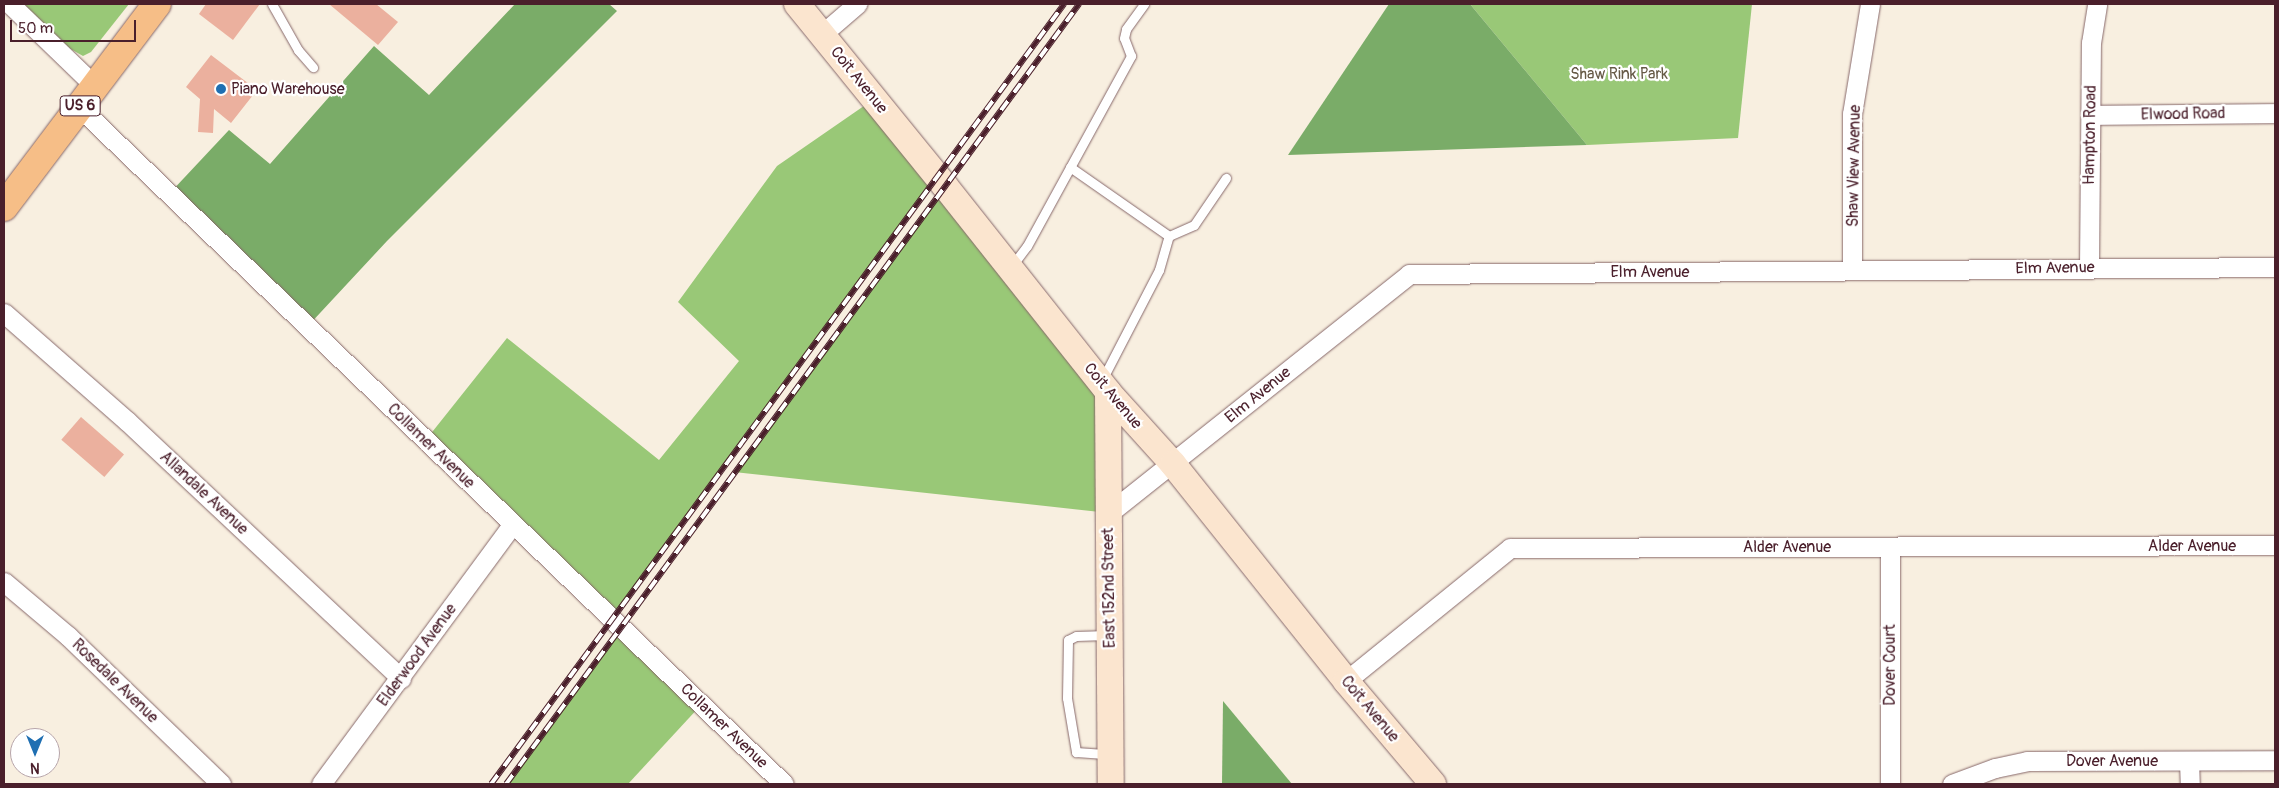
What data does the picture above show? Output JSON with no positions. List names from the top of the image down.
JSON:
{
  "streets": {
    "main road": ["US 6"],
    "street": [
      "Coit Avenue",
      "Elwood Road",
      "Hampton Road",
      "Shaw View Avenue",
      "Elm Avenue",
      "Collamer Avenue",
      "Allandale Avenue",
      "Alder Avenue",
      "East 152nd Street",
      "Elderwood Avenue",
      "Dover Court",
      "Rosedale Avenue",
      "Dover Avenue"
    ]
  },
  "crossings": [
    ["Coit Avenue", "Elm Avenue"],
    ["Coit Avenue", "Alder Avenue"],
    ["Coit Avenue", "East 152nd Street"],
    ["US 6", "Collamer Avenue"],
    ["Elwood Road", "Hampton Road"],
    ["Hampton Road", "Elm Avenue"],
    ["Shaw View Avenue", "Elm Avenue"],
    ["Elm Avenue", "East 152nd Street"],
    ["Collamer Avenue", "Elderwood Avenue"],
    ["Allandale Avenue", "Elderwood Avenue"],
    ["Alder Avenue", "Dover Court"]
  ],
  "parks": ["Shaw Rink Park"],
  "places": ["Piano Warehouse"],
  "scale_bar": "50 m",
  "north": "bottom"
}
